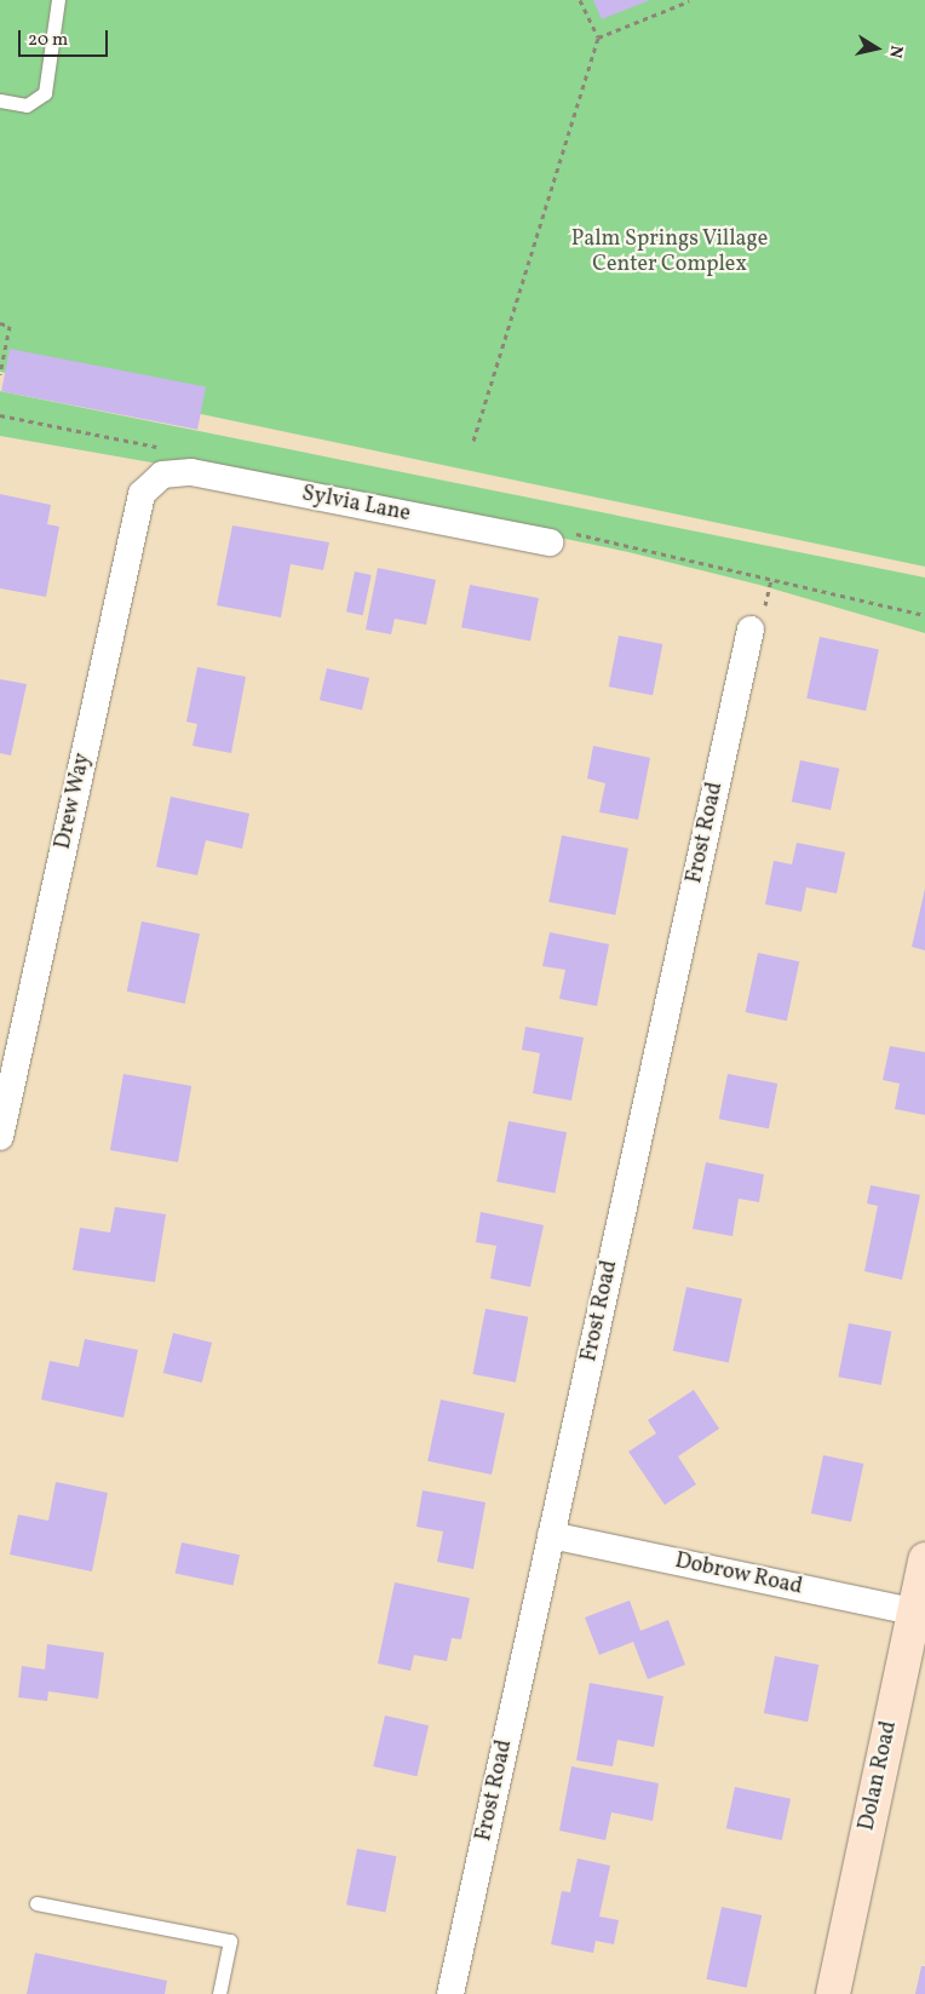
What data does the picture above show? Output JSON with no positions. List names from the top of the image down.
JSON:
{
  "streets": {
    "street": [
      "Sylvia Lane",
      "Drew Way",
      "Frost Road",
      "Dobrow Road",
      "Dolan Road"
    ]
  },
  "crossings": [
    ["Sylvia Lane", "Drew Way"],
    ["Frost Road", "Dobrow Road"],
    ["Dobrow Road", "Dolan Road"]
  ],
  "parks": ["Palm Springs Village Center Complex"],
  "scale_bar": "20 m",
  "north": "right"
}
